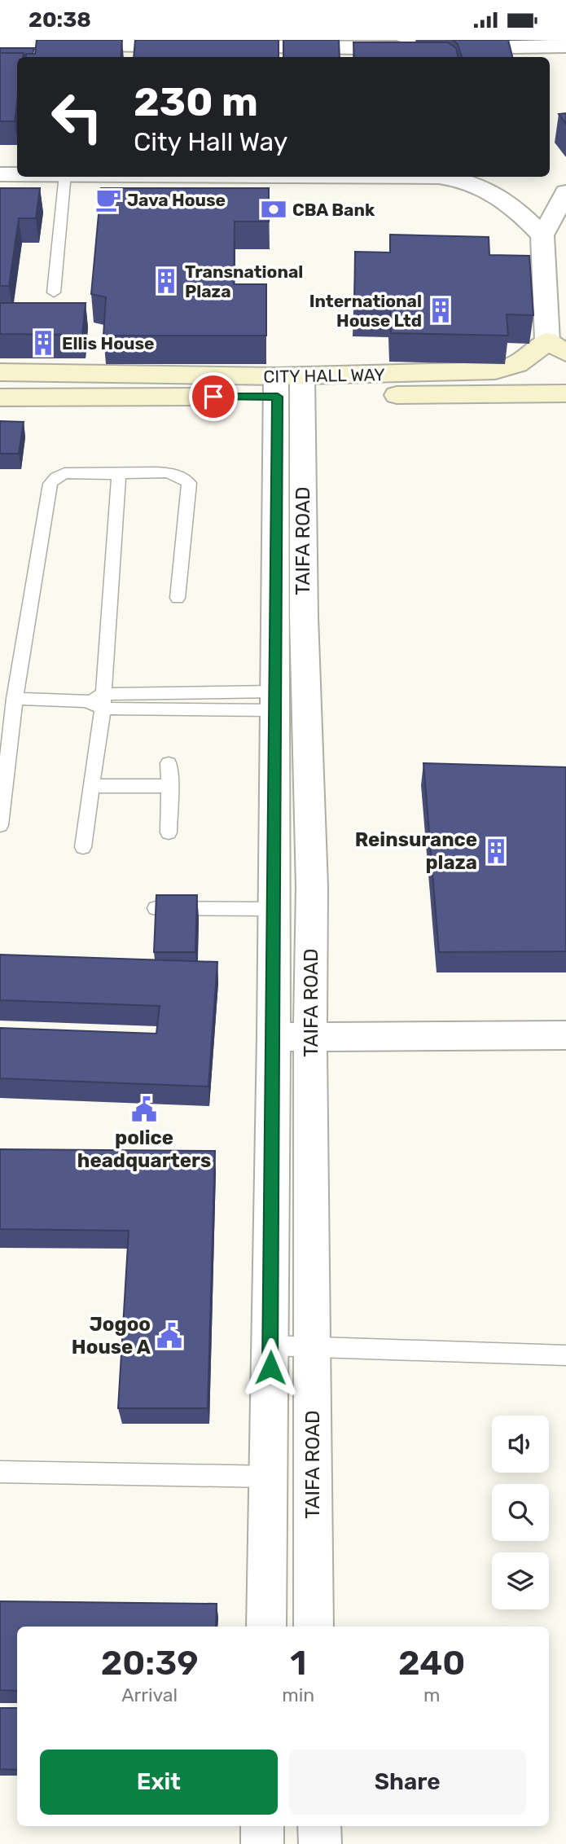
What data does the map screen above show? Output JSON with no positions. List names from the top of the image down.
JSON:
{
  "streets": {
    "street": ["CITY HALL WAY", "TAIFA ROAD"]
  },
  "crossings": [
    ["CITY HALL WAY", "TAIFA ROAD"]
  ],
  "places": {
    "cafe": ["Java House"],
    "bank": ["CBA Bank"],
    "building": [
      "Transnational Plaza",
      "International House Ltd",
      "Ellis House",
      "Reinsurance plaza"
    ],
    "public building": ["police headquarters", "Jogoo House A"]
  },
  "page": {
    "status": "20:38",
    "turn": ["230 m", "City Hall Way"],
    "eta": [
      "20:39",
      "Arrival",
      "1",
      "min",
      "240",
      "m"
    ],
    "buttons": ["Exit", "Share"]
  }
}
